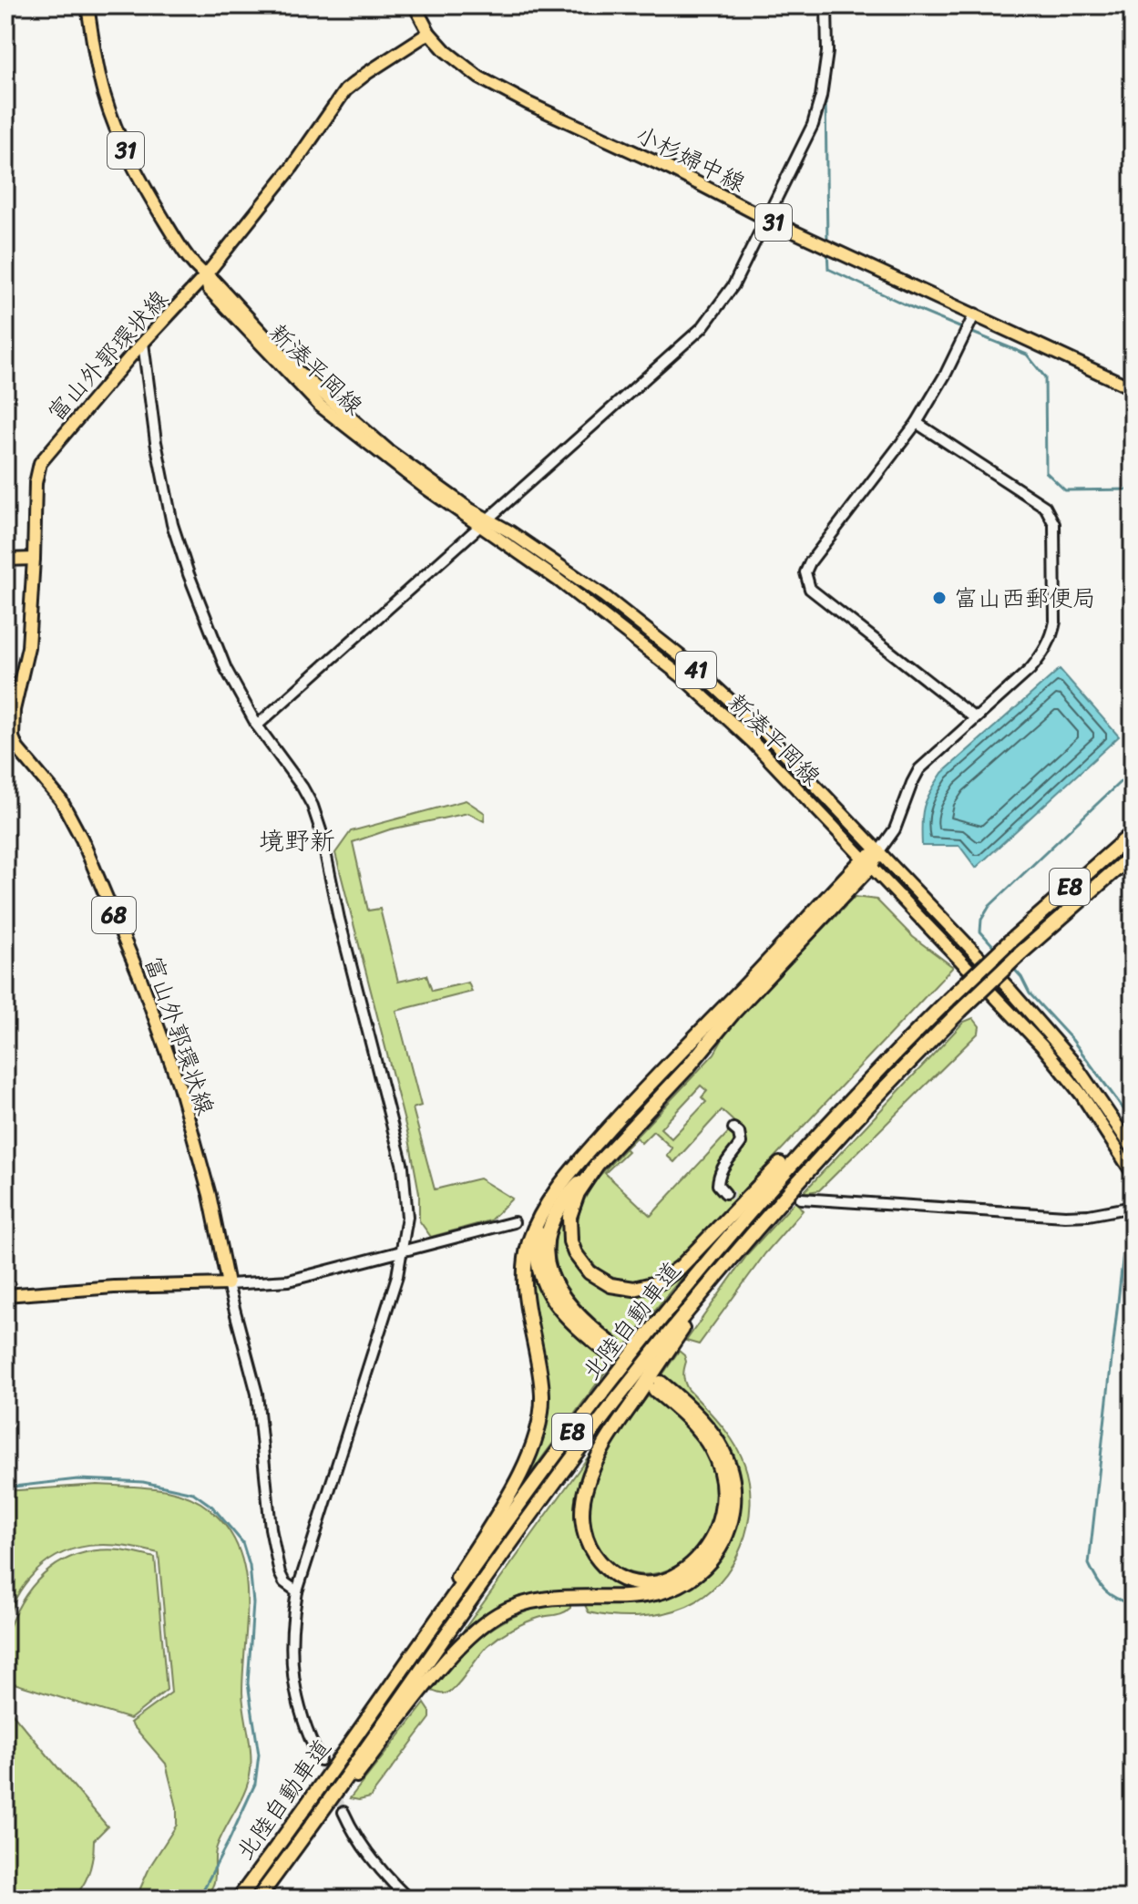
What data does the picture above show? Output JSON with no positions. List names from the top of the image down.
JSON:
{
  "streets": {
    "highway": ["E8", "北陸自動車道"],
    "main road": [
      "31",
      "小杉婦中線",
      "富山外郭環状線",
      "新湊平岡線",
      "41",
      "68"
    ]
  },
  "crossings": [
    ["31", "富山外郭環状線"],
    ["31", "新湊平岡線"],
    ["富山外郭環状線", "新湊平岡線"]
  ],
  "districts": ["境野新"],
  "places": ["富山西郵便局"]
}
